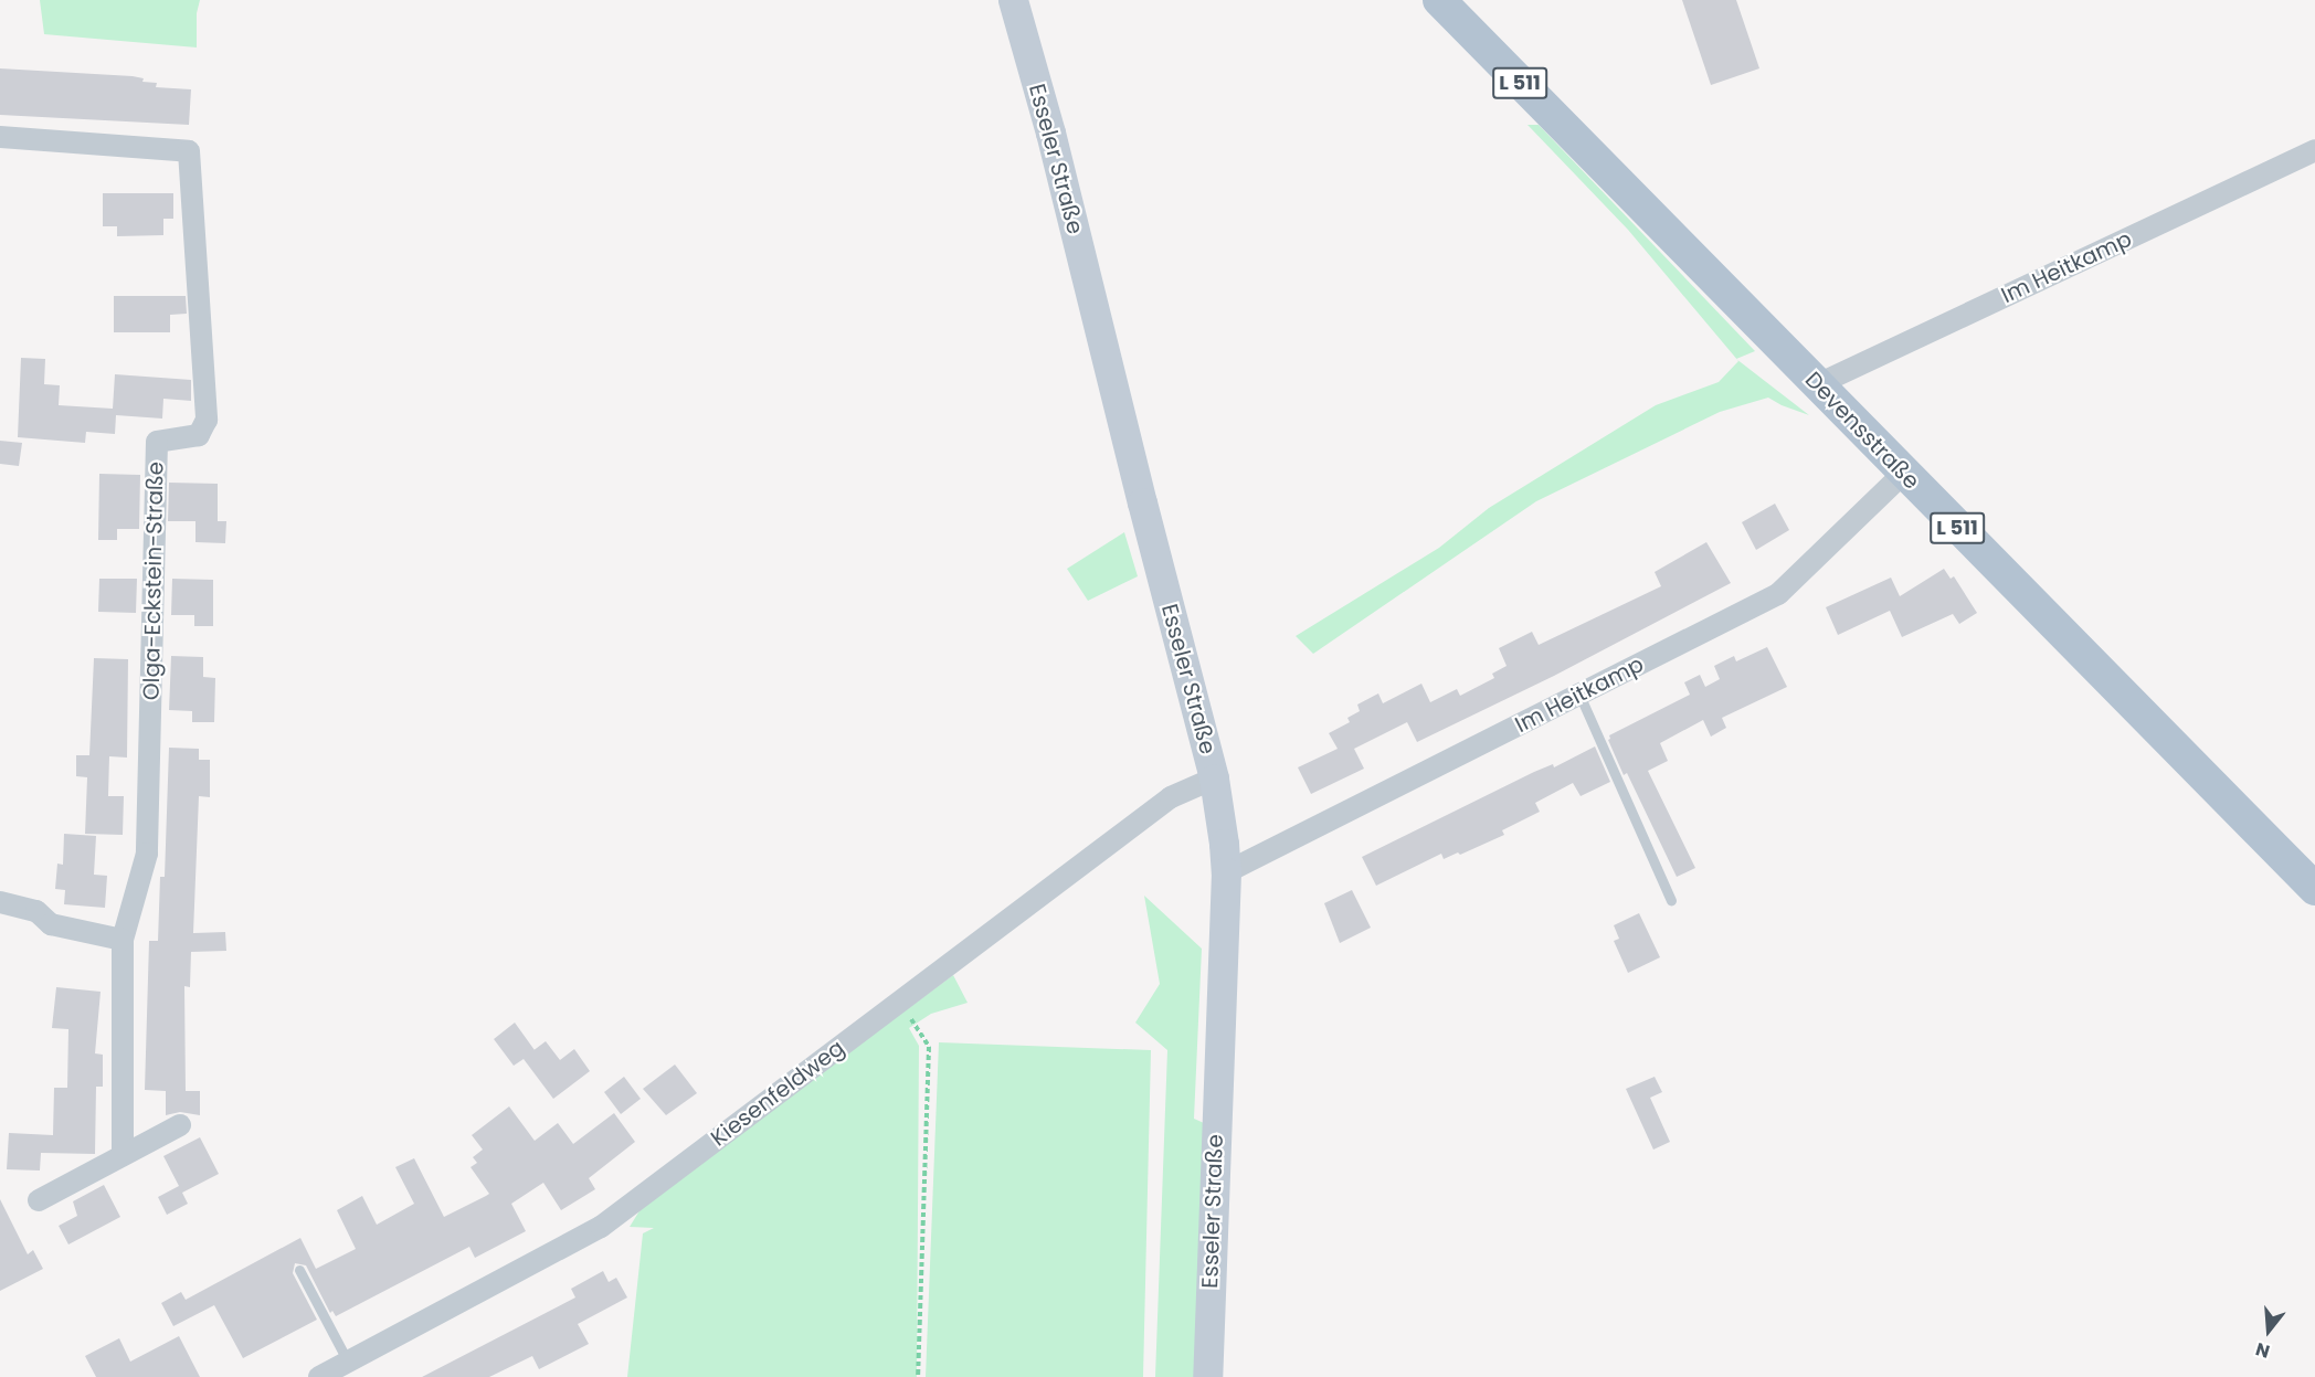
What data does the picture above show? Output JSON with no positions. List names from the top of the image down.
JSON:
{
  "streets": {
    "main road": ["L 511", "Esseler Straße", "Devensstraße"],
    "street": ["Im Heitkamp", "Olga-Eckstein-Straße", "Kiesenfeldweg"]
  },
  "crossings": [
    ["Esseler Straße", "Im Heitkamp"],
    ["Esseler Straße", "Kiesenfeldweg"],
    ["Im Heitkamp", "Devensstraße"]
  ],
  "north": "bottom"
}
